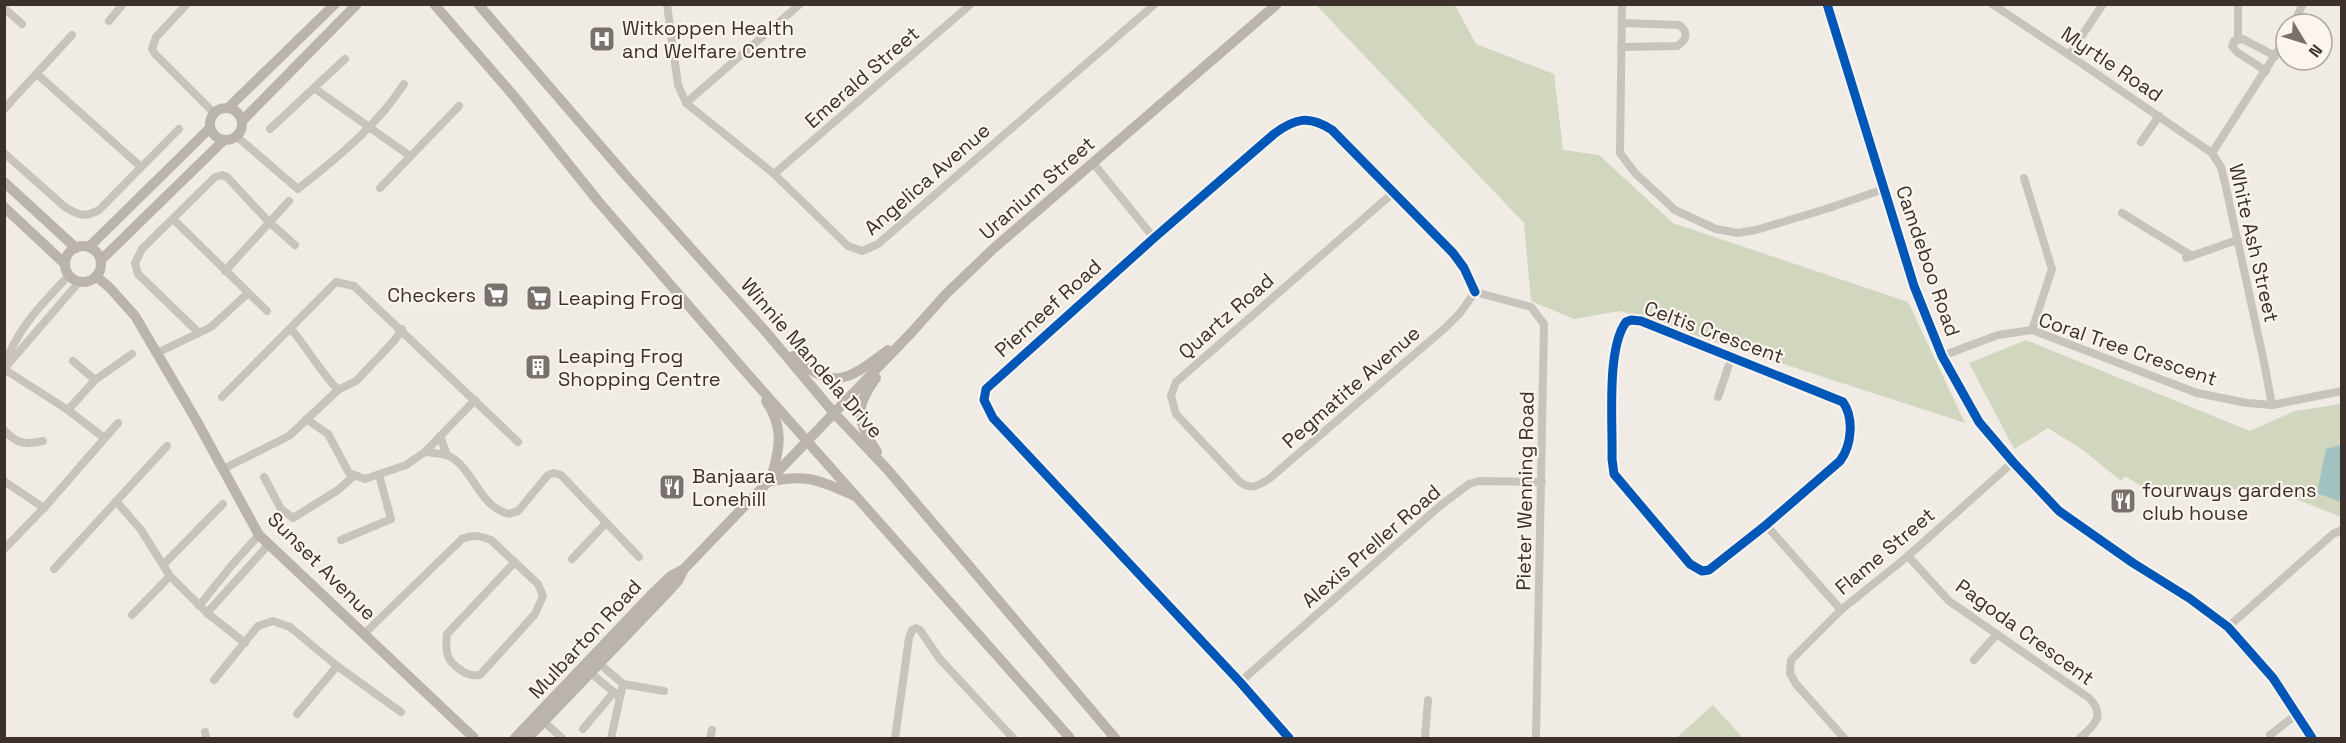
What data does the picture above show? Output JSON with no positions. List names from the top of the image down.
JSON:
{
  "streets": {
    "street": [
      "Myrtle Road",
      "Emerald Street",
      "Angelica Avenue",
      "Uranium Street",
      "White Ash Street",
      "Camdeboo Road",
      "Pierneef Road",
      "Quartz Road",
      "Celtis Crescent",
      "Coral Tree Crescent",
      "Winnie Mandela Drive",
      "Pegmatite Avenue",
      "Pieter Wenning Road",
      "Alexis Preller Road",
      "Flame Street",
      "Sunset Avenue",
      "Pagoda Crescent",
      "Mulbarton Road"
    ]
  },
  "crossings": [
    ["Myrtle Road", "White Ash Street"],
    ["Emerald Street", "Angelica Avenue"],
    ["Uranium Street", "Winnie Mandela Drive"],
    ["Uranium Street", "Mulbarton Road"],
    ["White Ash Street", "Coral Tree Crescent"],
    ["Camdeboo Road", "Coral Tree Crescent"],
    ["Camdeboo Road", "Flame Street"],
    ["Pierneef Road", "Quartz Road"],
    ["Pierneef Road", "Pegmatite Avenue"],
    ["Pierneef Road", "Pieter Wenning Road"],
    ["Pierneef Road", "Alexis Preller Road"],
    ["Quartz Road", "Pegmatite Avenue"],
    ["Winnie Mandela Drive", "Mulbarton Road"],
    ["Pegmatite Avenue", "Pieter Wenning Road"],
    ["Pieter Wenning Road", "Alexis Preller Road"],
    ["Flame Street", "Pagoda Crescent"]
  ],
  "places": {
    "hospital": ["Witkoppen Health and Welfare Centre"],
    "supermarket": ["Checkers", "Leaping Frog"],
    "building": ["Leaping Frog Shopping Centre"],
    "restaurant": ["Banjaara Lonehill", "fourways gardens club house"]
  },
  "north": "bottom right"
}
